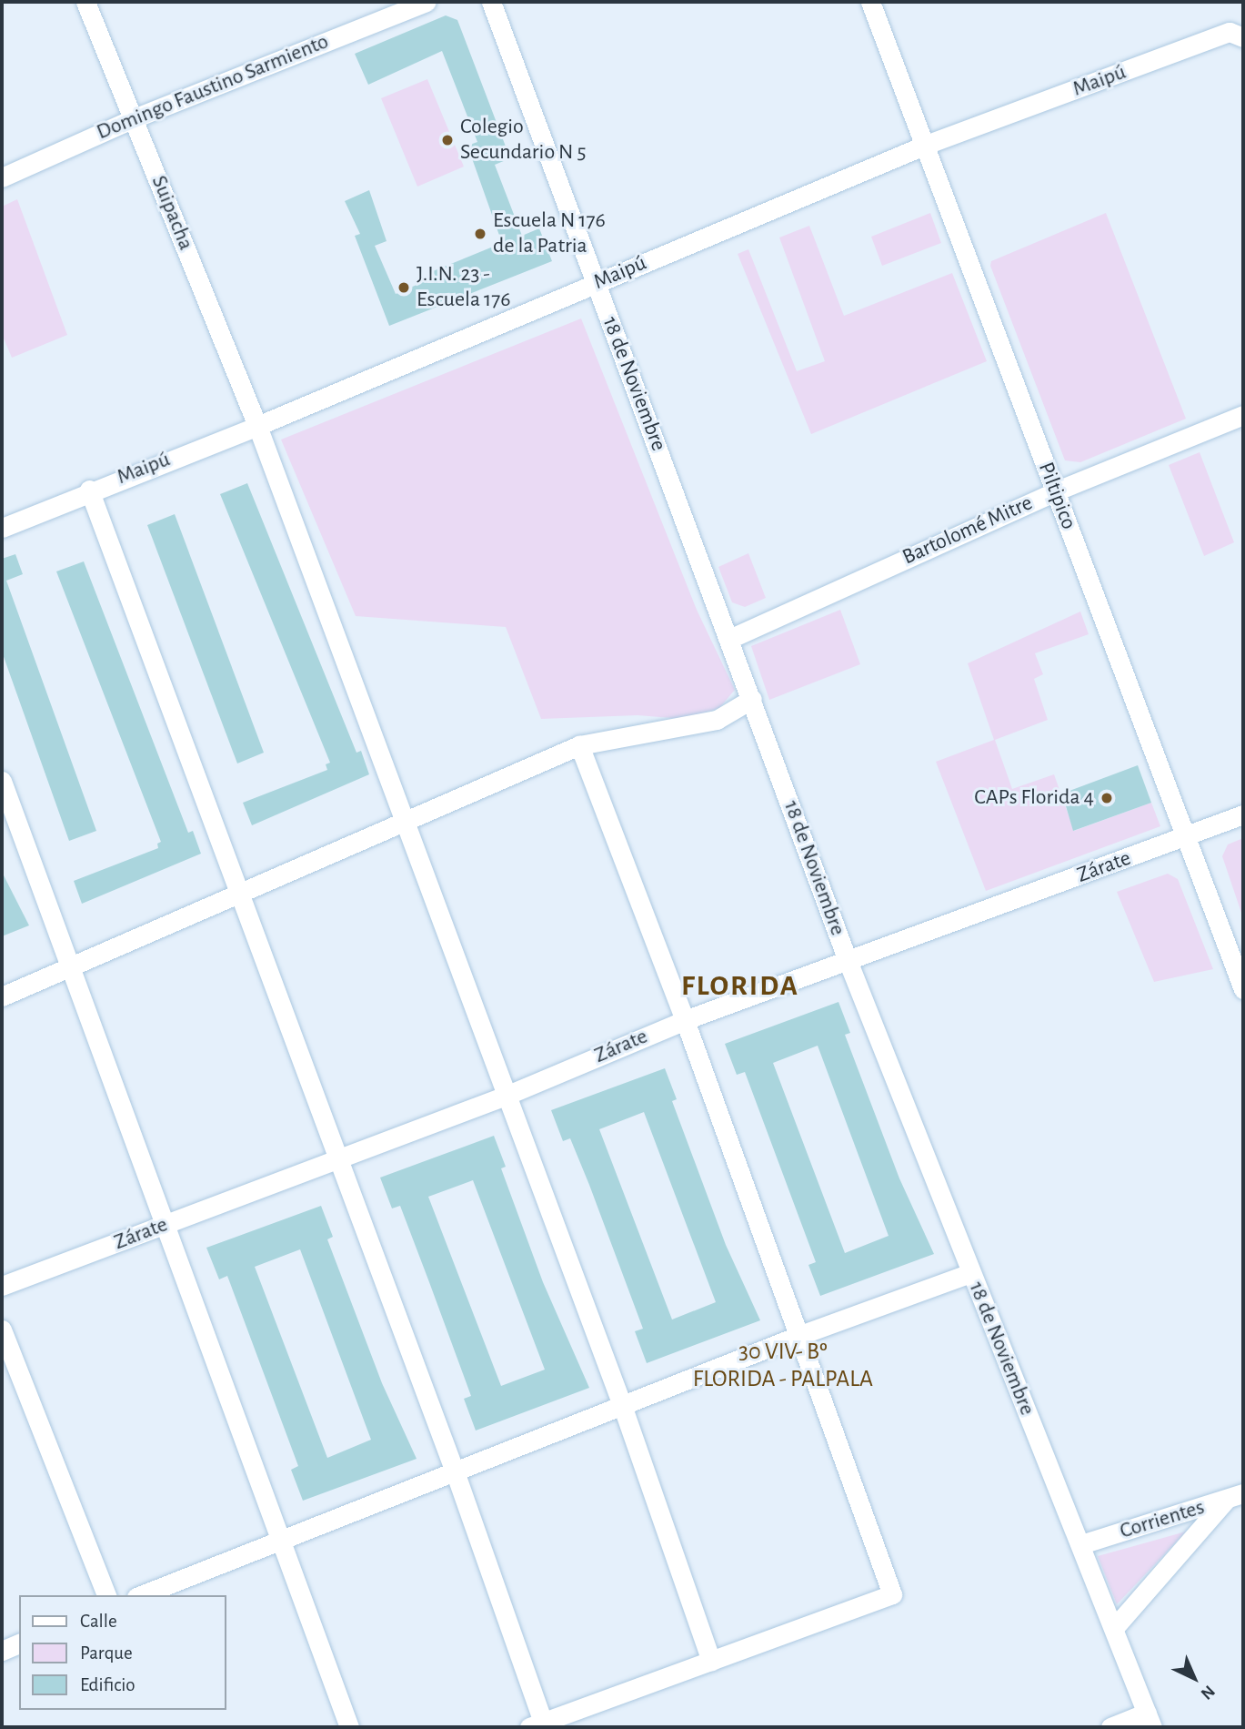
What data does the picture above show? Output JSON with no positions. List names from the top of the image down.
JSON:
{
  "streets": {
    "street": [
      "Maipú",
      "Domingo Faustino Sarmiento",
      "Suipacha",
      "18 de Noviembre",
      "Piltipico",
      "Bartolomé Mitre",
      "Zárate",
      "Corrientes"
    ]
  },
  "crossings": [
    ["Maipú", "Suipacha"],
    ["Maipú", "18 de Noviembre"],
    ["Maipú", "Piltipico"],
    ["Domingo Faustino Sarmiento", "Suipacha"],
    ["Suipacha", "Zárate"],
    ["18 de Noviembre", "Bartolomé Mitre"],
    ["18 de Noviembre", "Zárate"],
    ["18 de Noviembre", "Corrientes"],
    ["Piltipico", "Bartolomé Mitre"],
    ["Piltipico", "Zárate"]
  ],
  "districts": ["FLORIDA", "30 VIV- Bº FLORIDA - PALPALA"],
  "places": [
    "Colegio Secundario N 5",
    "Escuela N 176 de la Patria",
    "J.I.N. 23 - Escuela 176",
    "CAPs Florida 4"
  ],
  "legend": ["Calle", "Parque", "Edificio"],
  "north": "bottom right"
}
